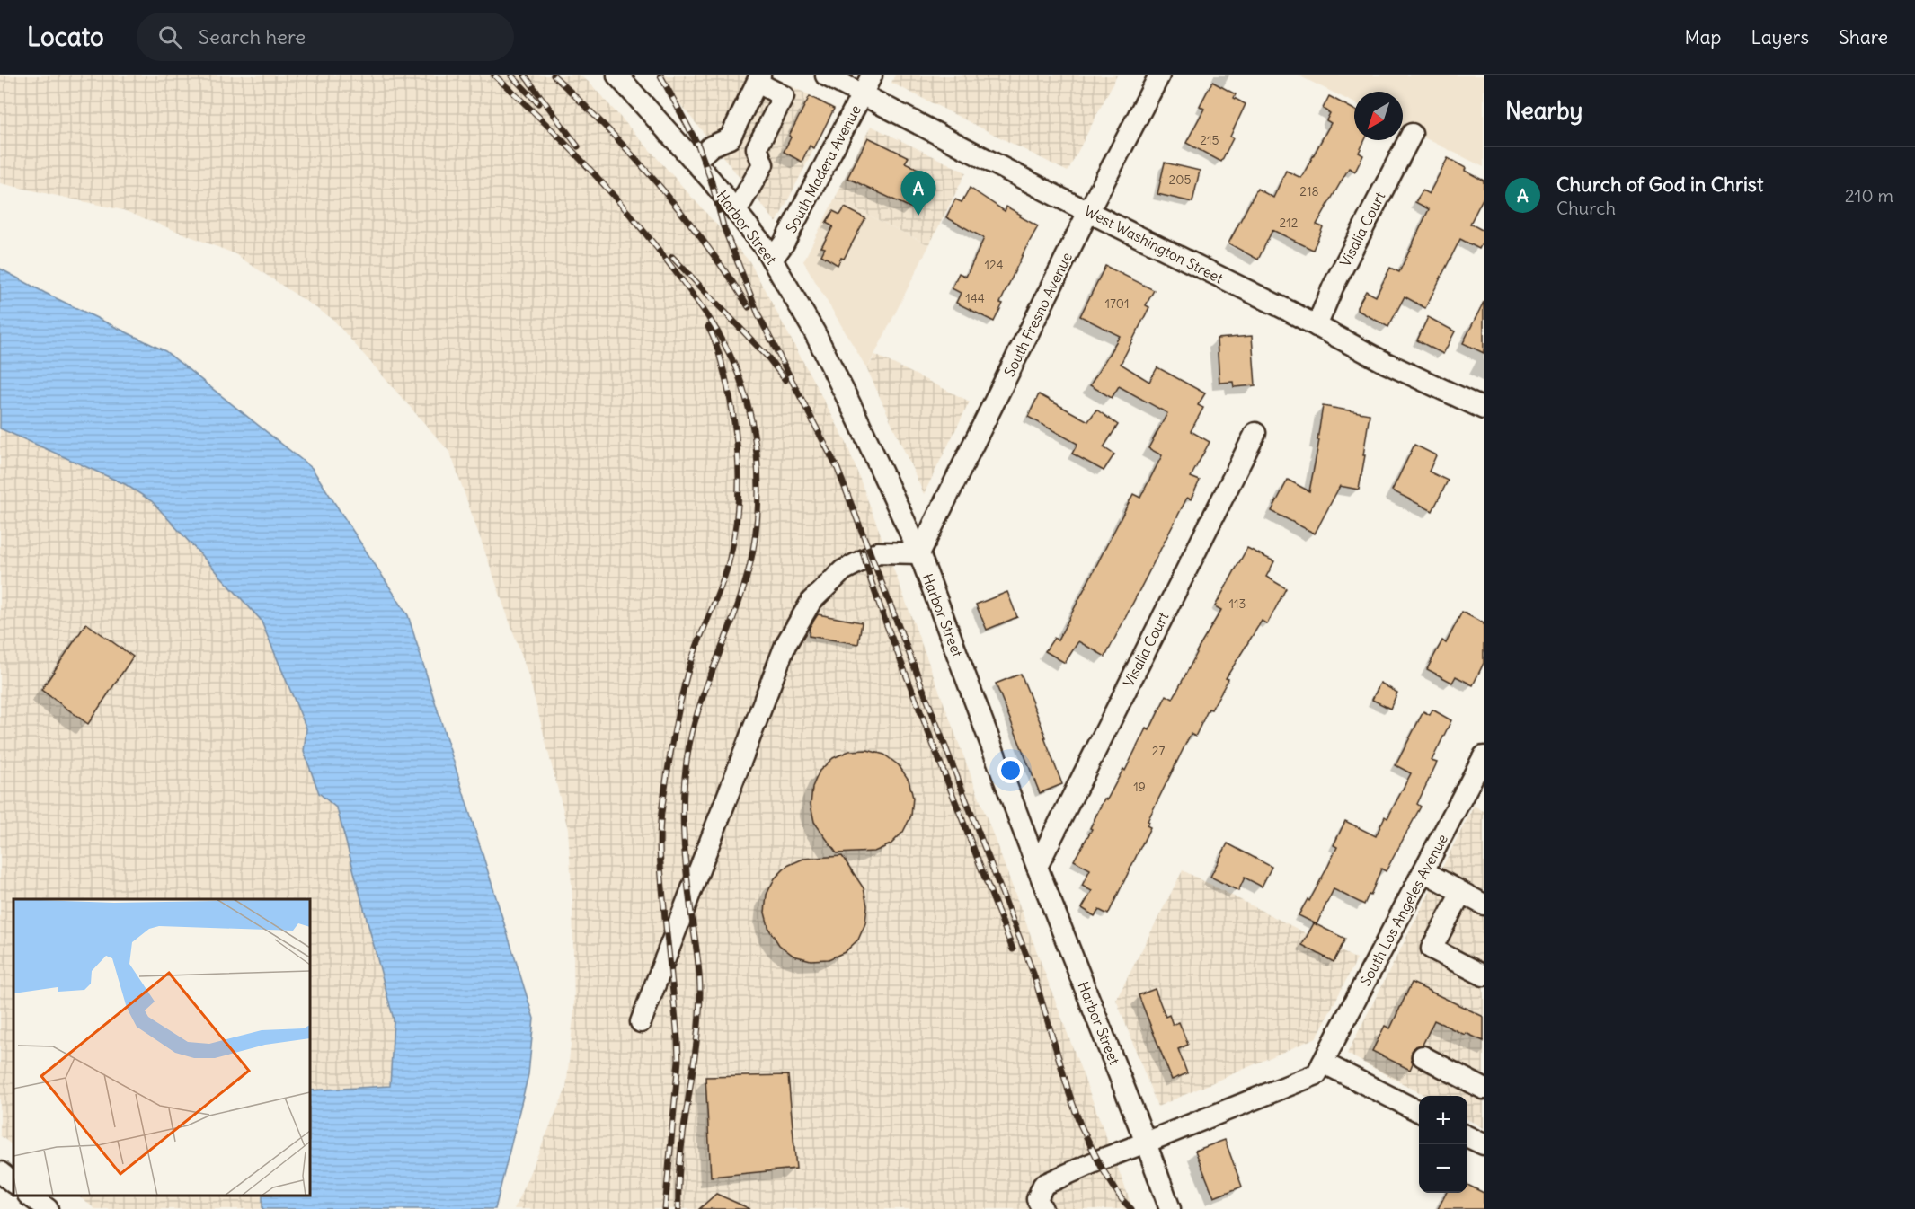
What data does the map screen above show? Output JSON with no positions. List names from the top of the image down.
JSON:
{
  "streets": {
    "street": [
      "South Madera Avenue",
      "Harbor Street",
      "Visalia Court",
      "West Washington Street",
      "South Fresno Avenue",
      "South Los Angeles Avenue"
    ]
  },
  "crossings": [
    ["South Madera Avenue", "Harbor Street"],
    ["South Madera Avenue", "West Washington Street"],
    ["Harbor Street", "Visalia Court"],
    ["Harbor Street", "South Fresno Avenue"],
    ["Visalia Court", "West Washington Street"],
    ["West Washington Street", "South Fresno Avenue"]
  ],
  "house_numbers": [
    "215",
    "205",
    "218",
    "212",
    "124",
    "144",
    "1701",
    "113",
    "27",
    "19"
  ],
  "north": "bottom left",
  "page": {
    "header": "Locato",
    "search": "Search here",
    "nav": ["Map", "Layers", "Share"],
    "heading": "Nearby",
    "list": [
      {
        "mark": "A",
        "name": "Church of God in Christ",
        "note": "Church",
        "value": "210 m"
      }
    ],
    "pins": "A",
    "map_buttons": ["+", "−"]
  }
}
